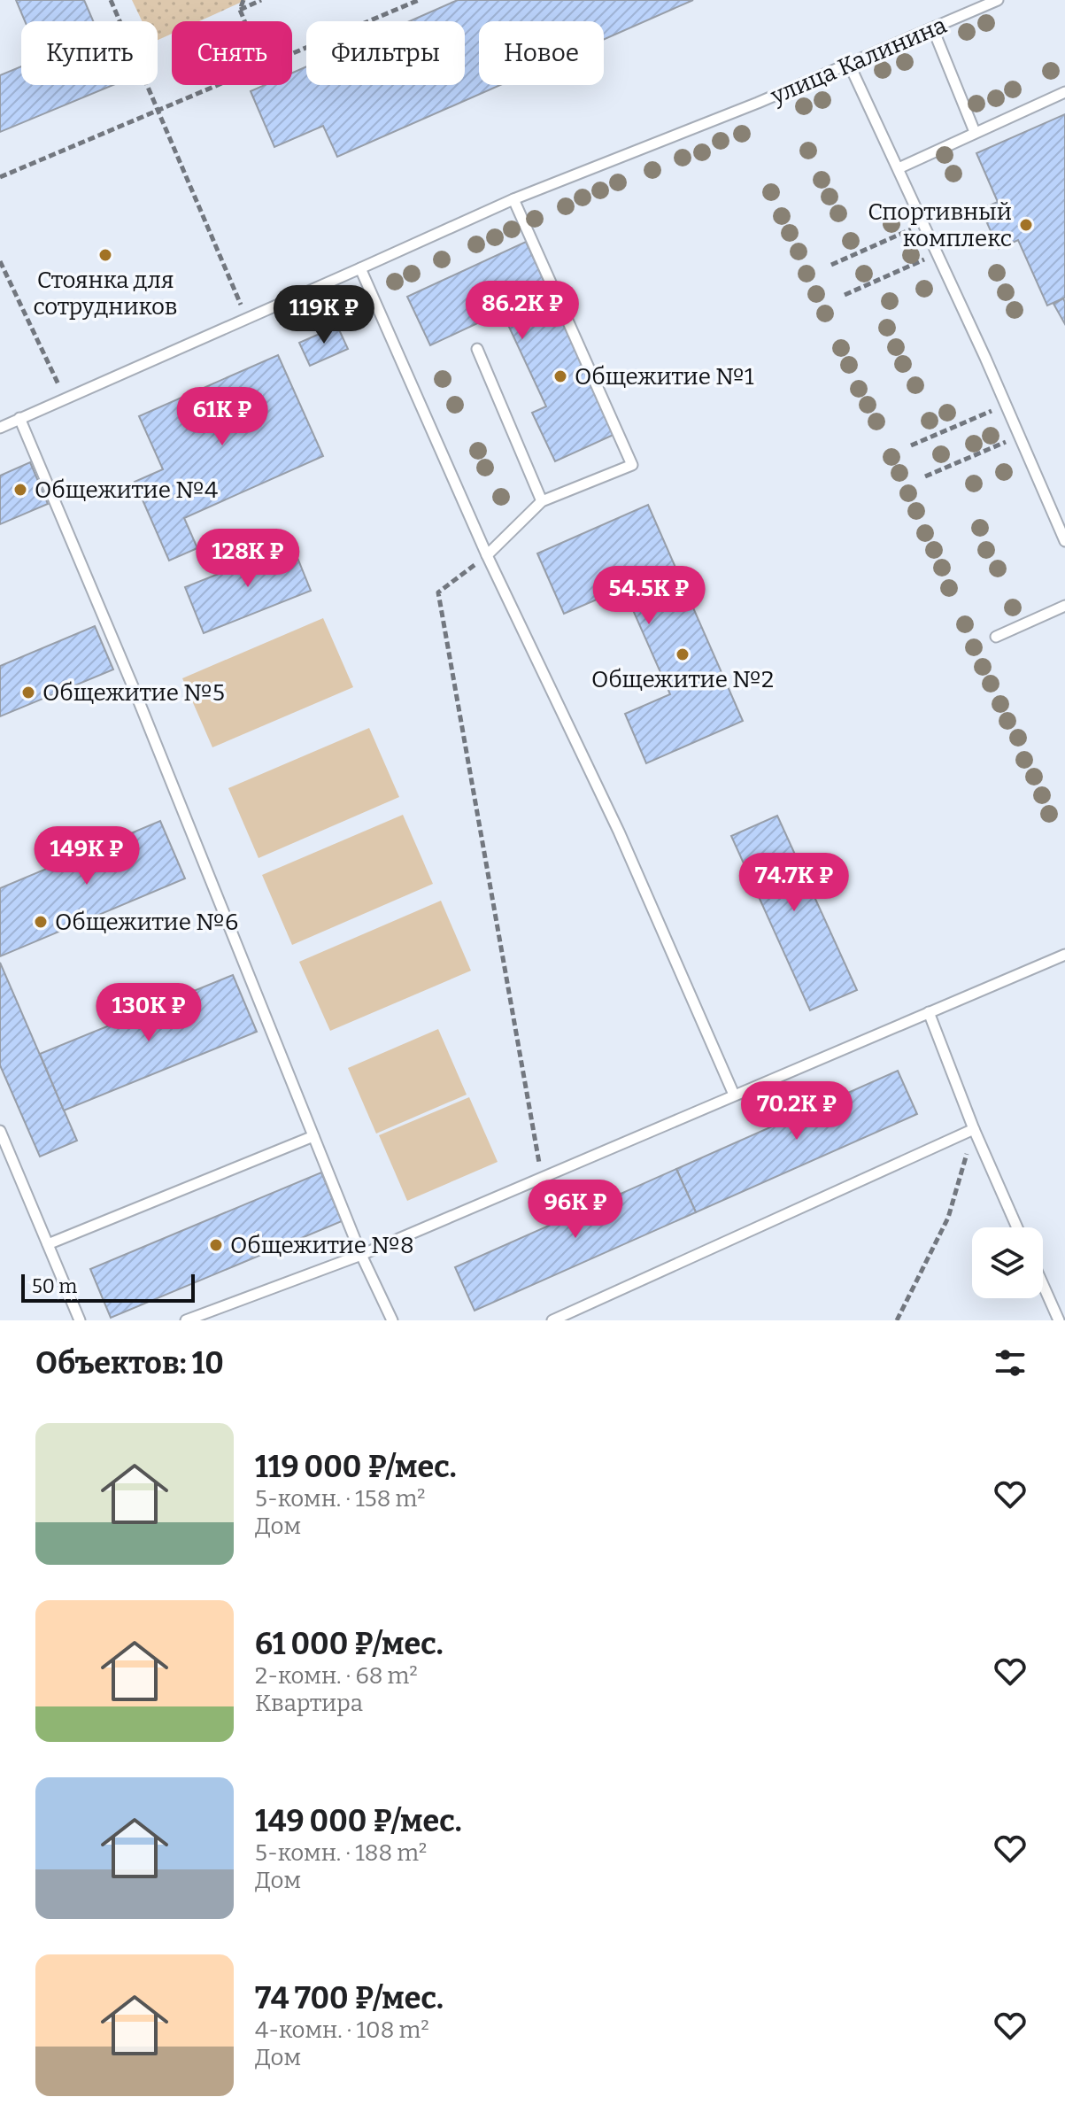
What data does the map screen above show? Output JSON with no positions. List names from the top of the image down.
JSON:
{
  "streets": {
    "lane": ["улица Калинина"]
  },
  "places": [
    "Спортивный комплекс",
    "Стоянка для сотрудников",
    "Общежитие №1",
    "Общежитие №4",
    "Общежитие №2",
    "Общежитие №5",
    "Общежитие №6",
    "Общежитие №8"
  ],
  "scale_bar": "50 m",
  "page": {
    "chip": [
      "Купить",
      "Снять",
      "Фильтры",
      "Новое"
    ],
    "price": [
      "86.2K ₽",
      "119K ₽",
      "61K ₽",
      "128K ₽",
      "54.5K ₽",
      "149K ₽",
      "74.7K ₽",
      "130K ₽",
      "70.2K ₽",
      "96K ₽"
    ],
    "scale": "50 m",
    "heading": "Объектов: 10",
    "list": [
      {
        "name": "119 000 ₽/мес.",
        "note": "5-комн. · 158 m² · Дом"
      },
      {
        "name": "61 000 ₽/мес.",
        "note": "2-комн. · 68 m² · Квартира"
      },
      {
        "name": "149 000 ₽/мес.",
        "note": "5-комн. · 188 m² · Дом"
      },
      {
        "name": "74 700 ₽/мес.",
        "note": "4-комн. · 108 m² · Дом"
      }
    ]
  }
}
